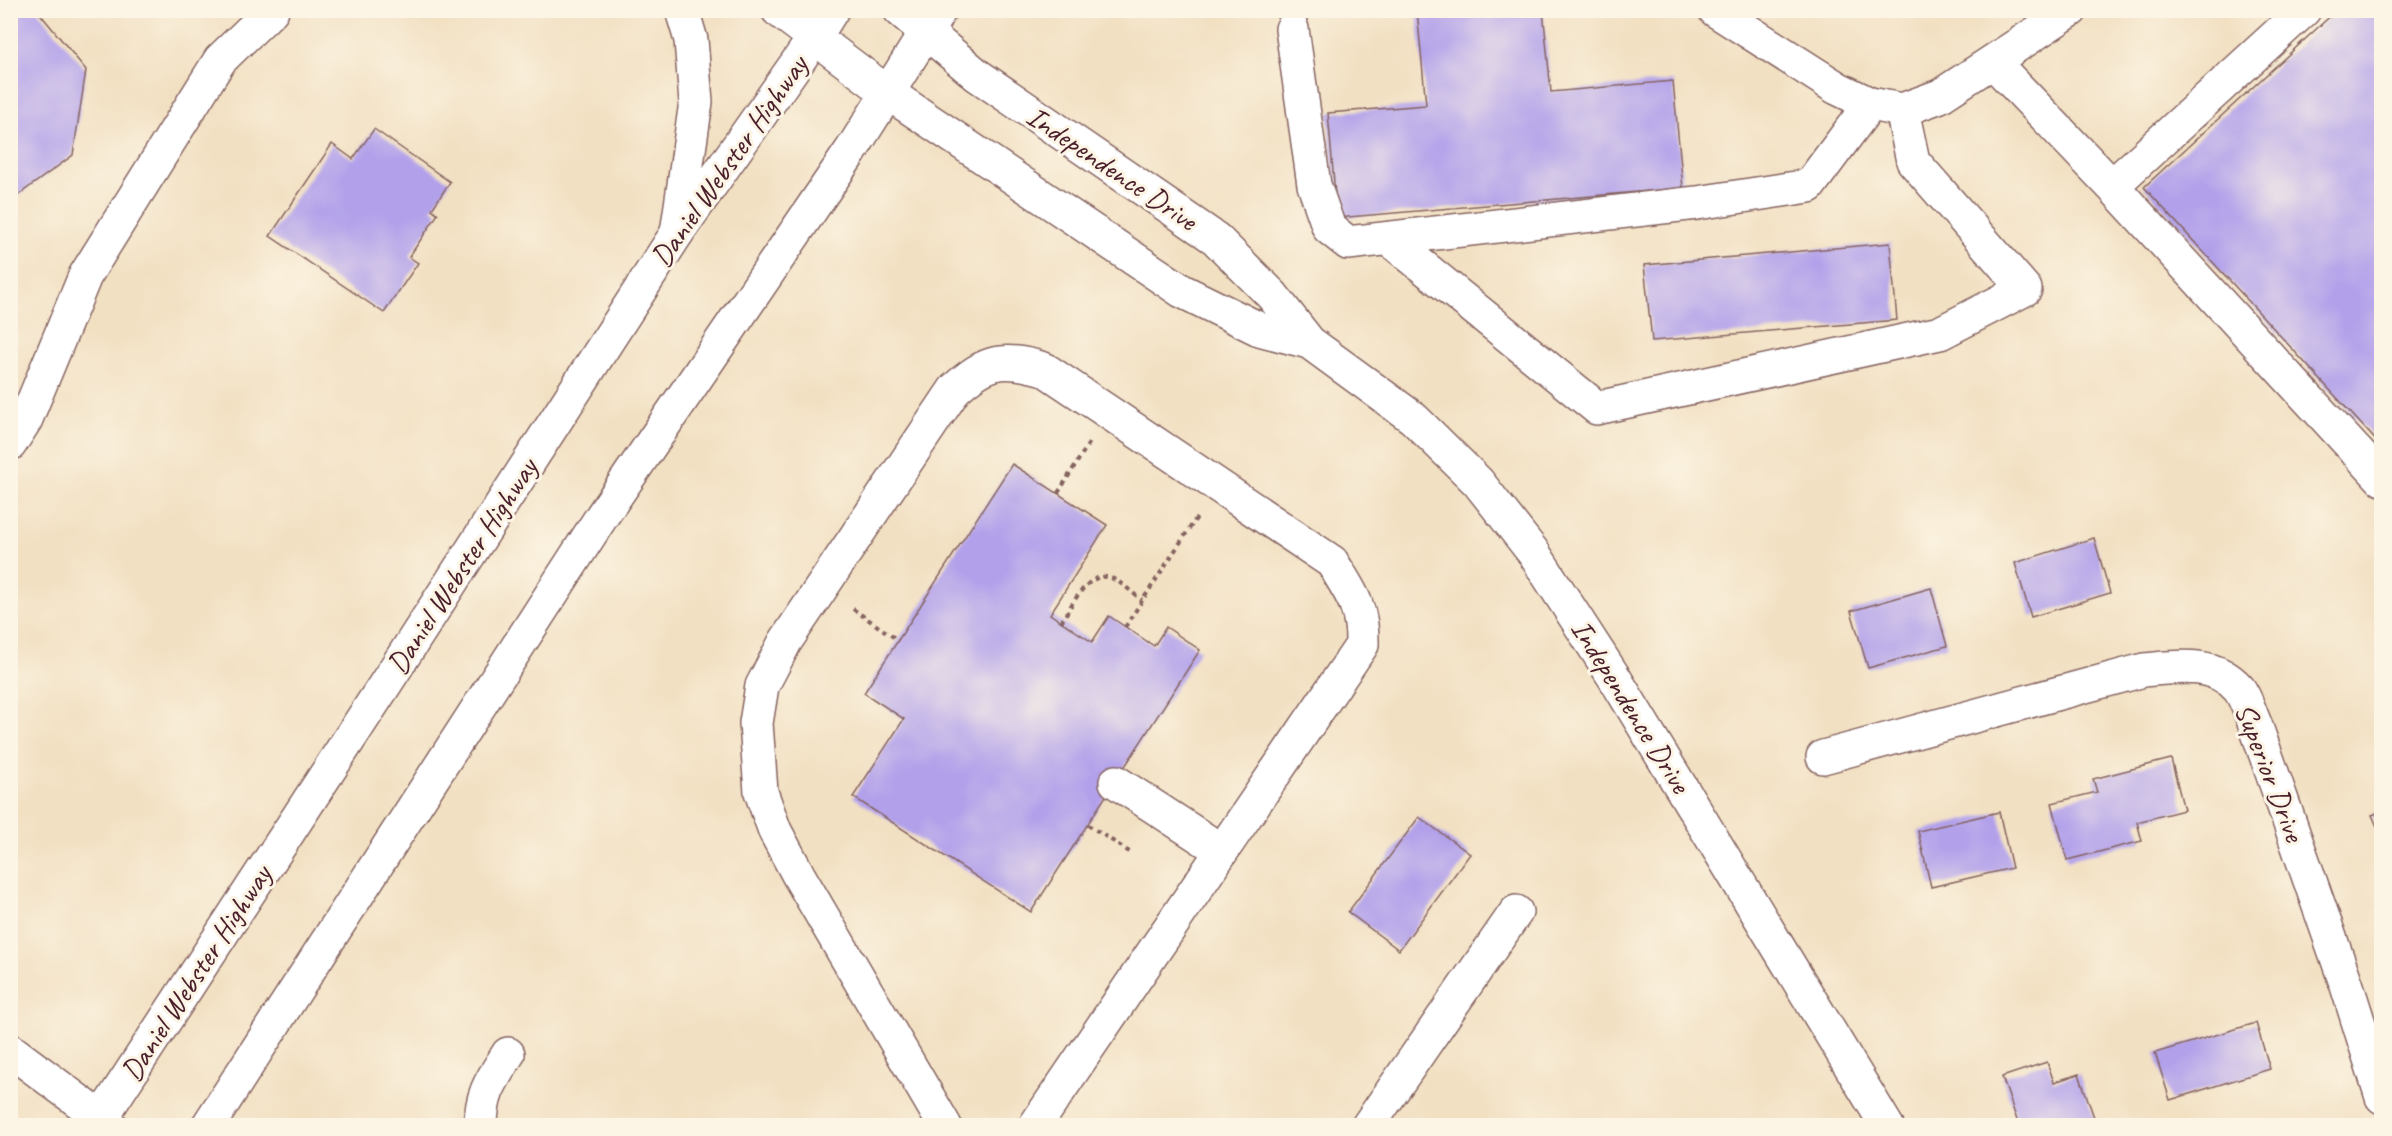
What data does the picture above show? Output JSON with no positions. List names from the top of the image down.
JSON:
{
  "streets": {
    "street": ["Daniel Webster Highway", "Independence Drive", "Superior Drive"]
  },
  "crossings": [
    ["Daniel Webster Highway", "Independence Drive"]
  ]
}
